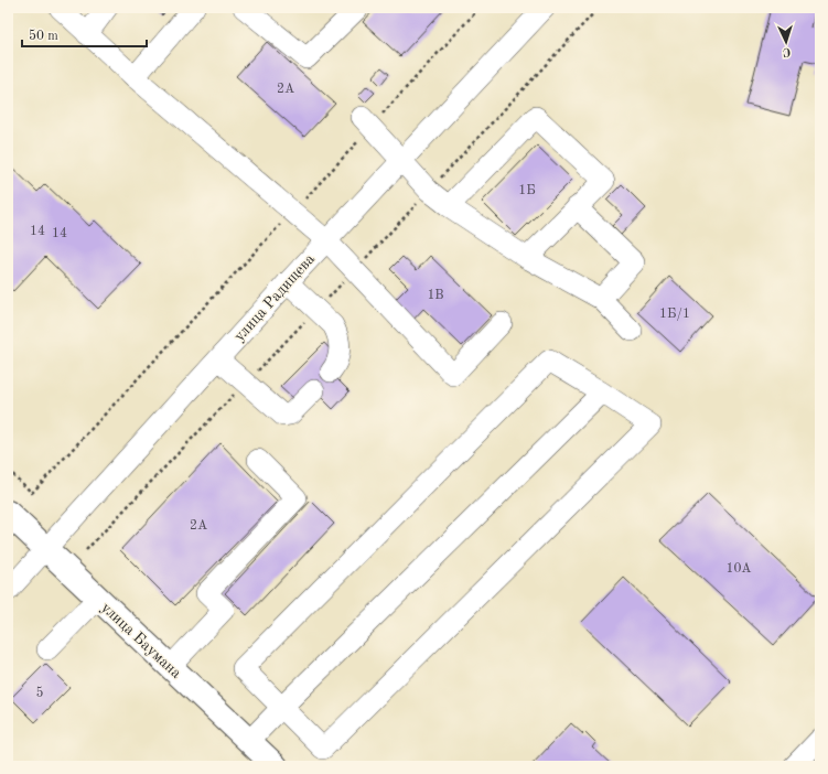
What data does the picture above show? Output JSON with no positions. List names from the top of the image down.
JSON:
{
  "streets": {
    "main road": ["улица Баумана"],
    "street": ["улица Радищева"]
  },
  "crossings": [
    ["улица Радищева", "улица Баумана"]
  ],
  "house_numbers": [
    "2А",
    "1Б",
    "14",
    "14",
    "1B",
    "1Б/1",
    "2А",
    "10А",
    "5"
  ],
  "scale_bar": "50 m",
  "north": "bottom"
}
